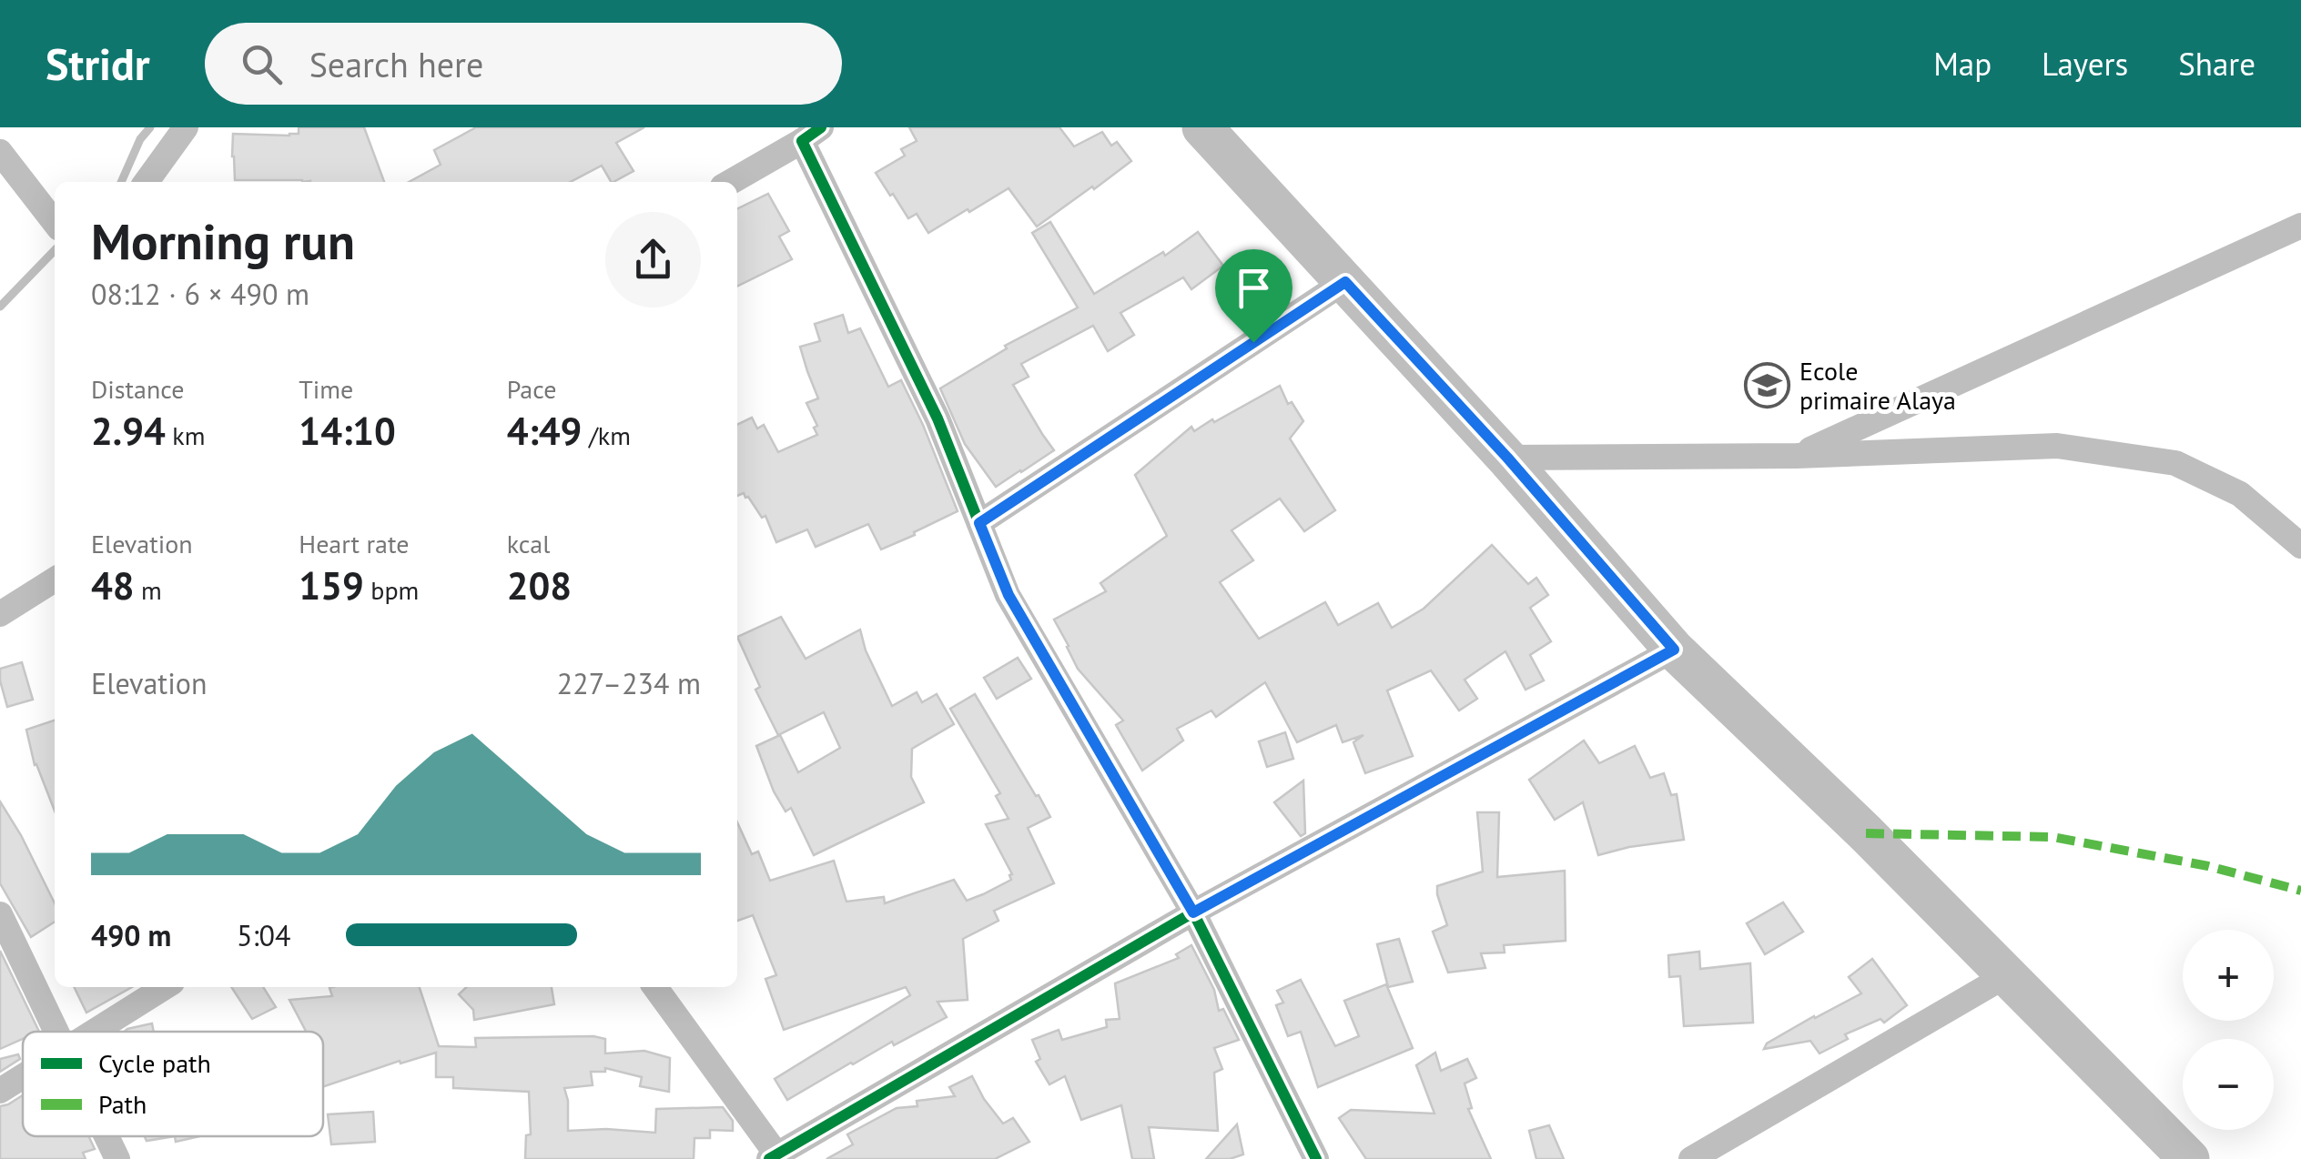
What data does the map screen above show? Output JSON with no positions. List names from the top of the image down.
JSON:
{
  "places": {
    "school or university": ["Ecole primaire Alaya"]
  },
  "legend": ["Cycle path", "Path"],
  "page": {
    "header": "Stridr",
    "search": "Search here",
    "nav": ["Map", "Layers", "Share"],
    "heading": ["Morning run", "08:12 · 6 × 490 m"],
    "stats": [
      ["Distance", "2.94 km"],
      ["Time", "14:10"],
      ["Pace", "4:49 /km"],
      ["Elevation", "48 m"],
      ["Heart rate", "159 bpm"],
      ["kcal", "208"]
    ],
    "chart": ["Elevation", "227–234 m"],
    "list": [
      {
        "name": "490 m",
        "note": "5:04"
      }
    ],
    "map_buttons": ["+", "−"]
  }
}
